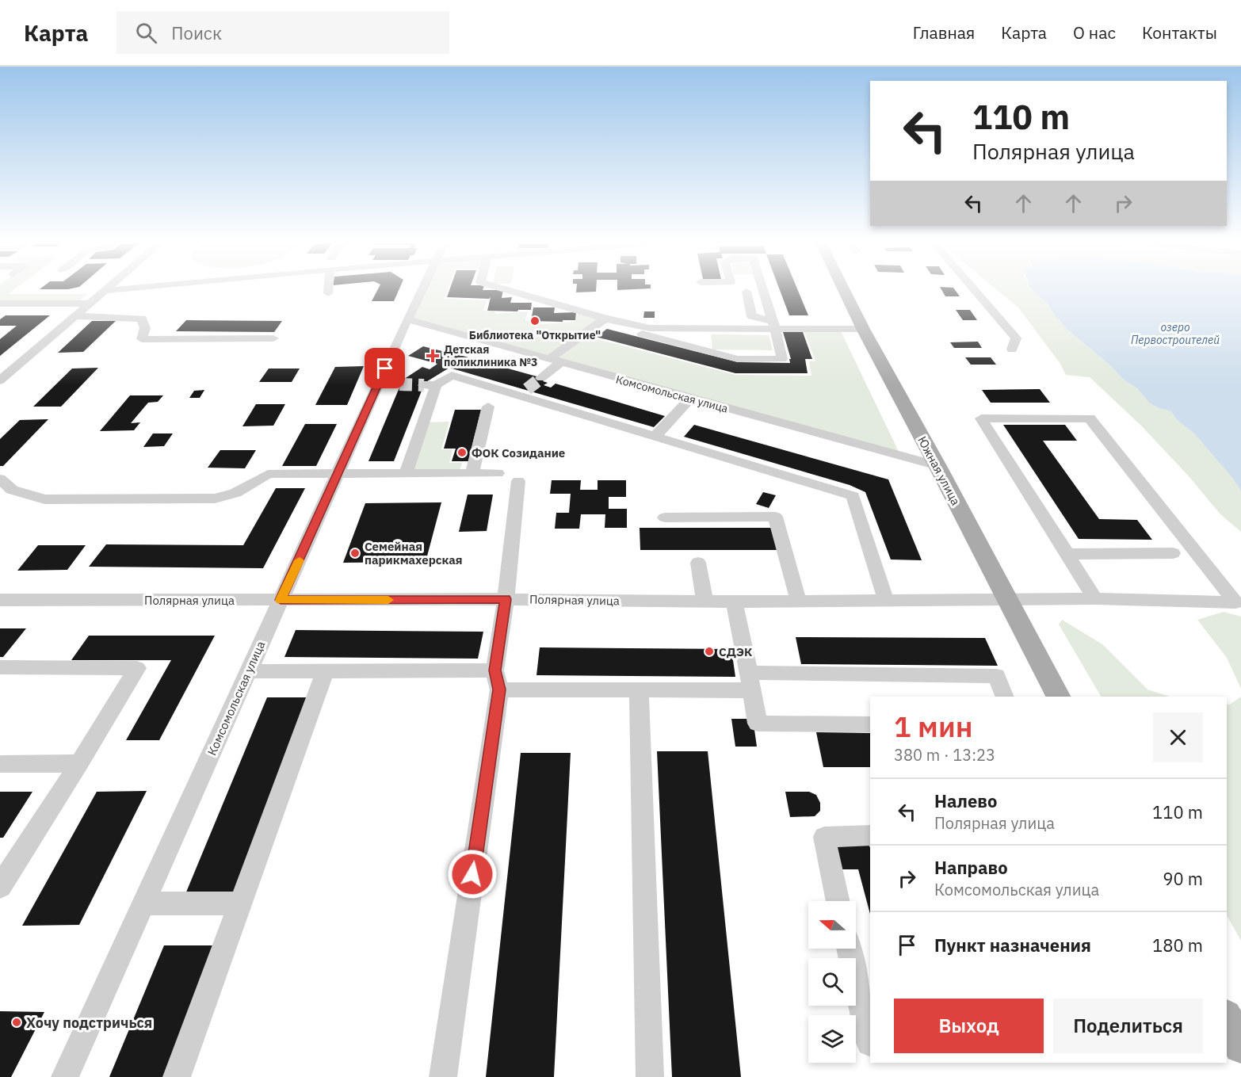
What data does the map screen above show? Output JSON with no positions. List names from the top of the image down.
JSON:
{
  "streets": {
    "main road": ["Южная улица"],
    "street": ["Комсомольская улица", "Полярная улица"]
  },
  "crossings": [
    ["Комсомольская улица", "Южная улица"],
    ["Комсомольская улица", "Полярная улица"],
    ["Южная улица", "Полярная улица"]
  ],
  "water": ["озеро Первостроителей"],
  "places": {
    "other": [
      "Библиотека \"Открытие\"",
      "ФОК Созидание",
      "Семейная парикмахерская",
      "СДЭК",
      "Хочу подстричься"
    ],
    "health": ["Детская поликлиника №3"]
  },
  "north": "left",
  "page": {
    "header": "Карта",
    "search": "Поиск",
    "nav": [
      "Главная",
      "Карта",
      "О нас",
      "Контакты"
    ],
    "turn": ["110 m", "Полярная улица"],
    "heading": ["1 мин", "380 m · 13:23"],
    "list": [
      {
        "name": "Налево",
        "note": "Полярная улица",
        "value": "110 m"
      },
      {
        "name": "Направо",
        "note": "Комсомольская улица",
        "value": "90 m"
      },
      {
        "name": "Пункт назначения",
        "value": "180 m"
      }
    ],
    "buttons": ["Выход", "Поделиться"]
  }
}
